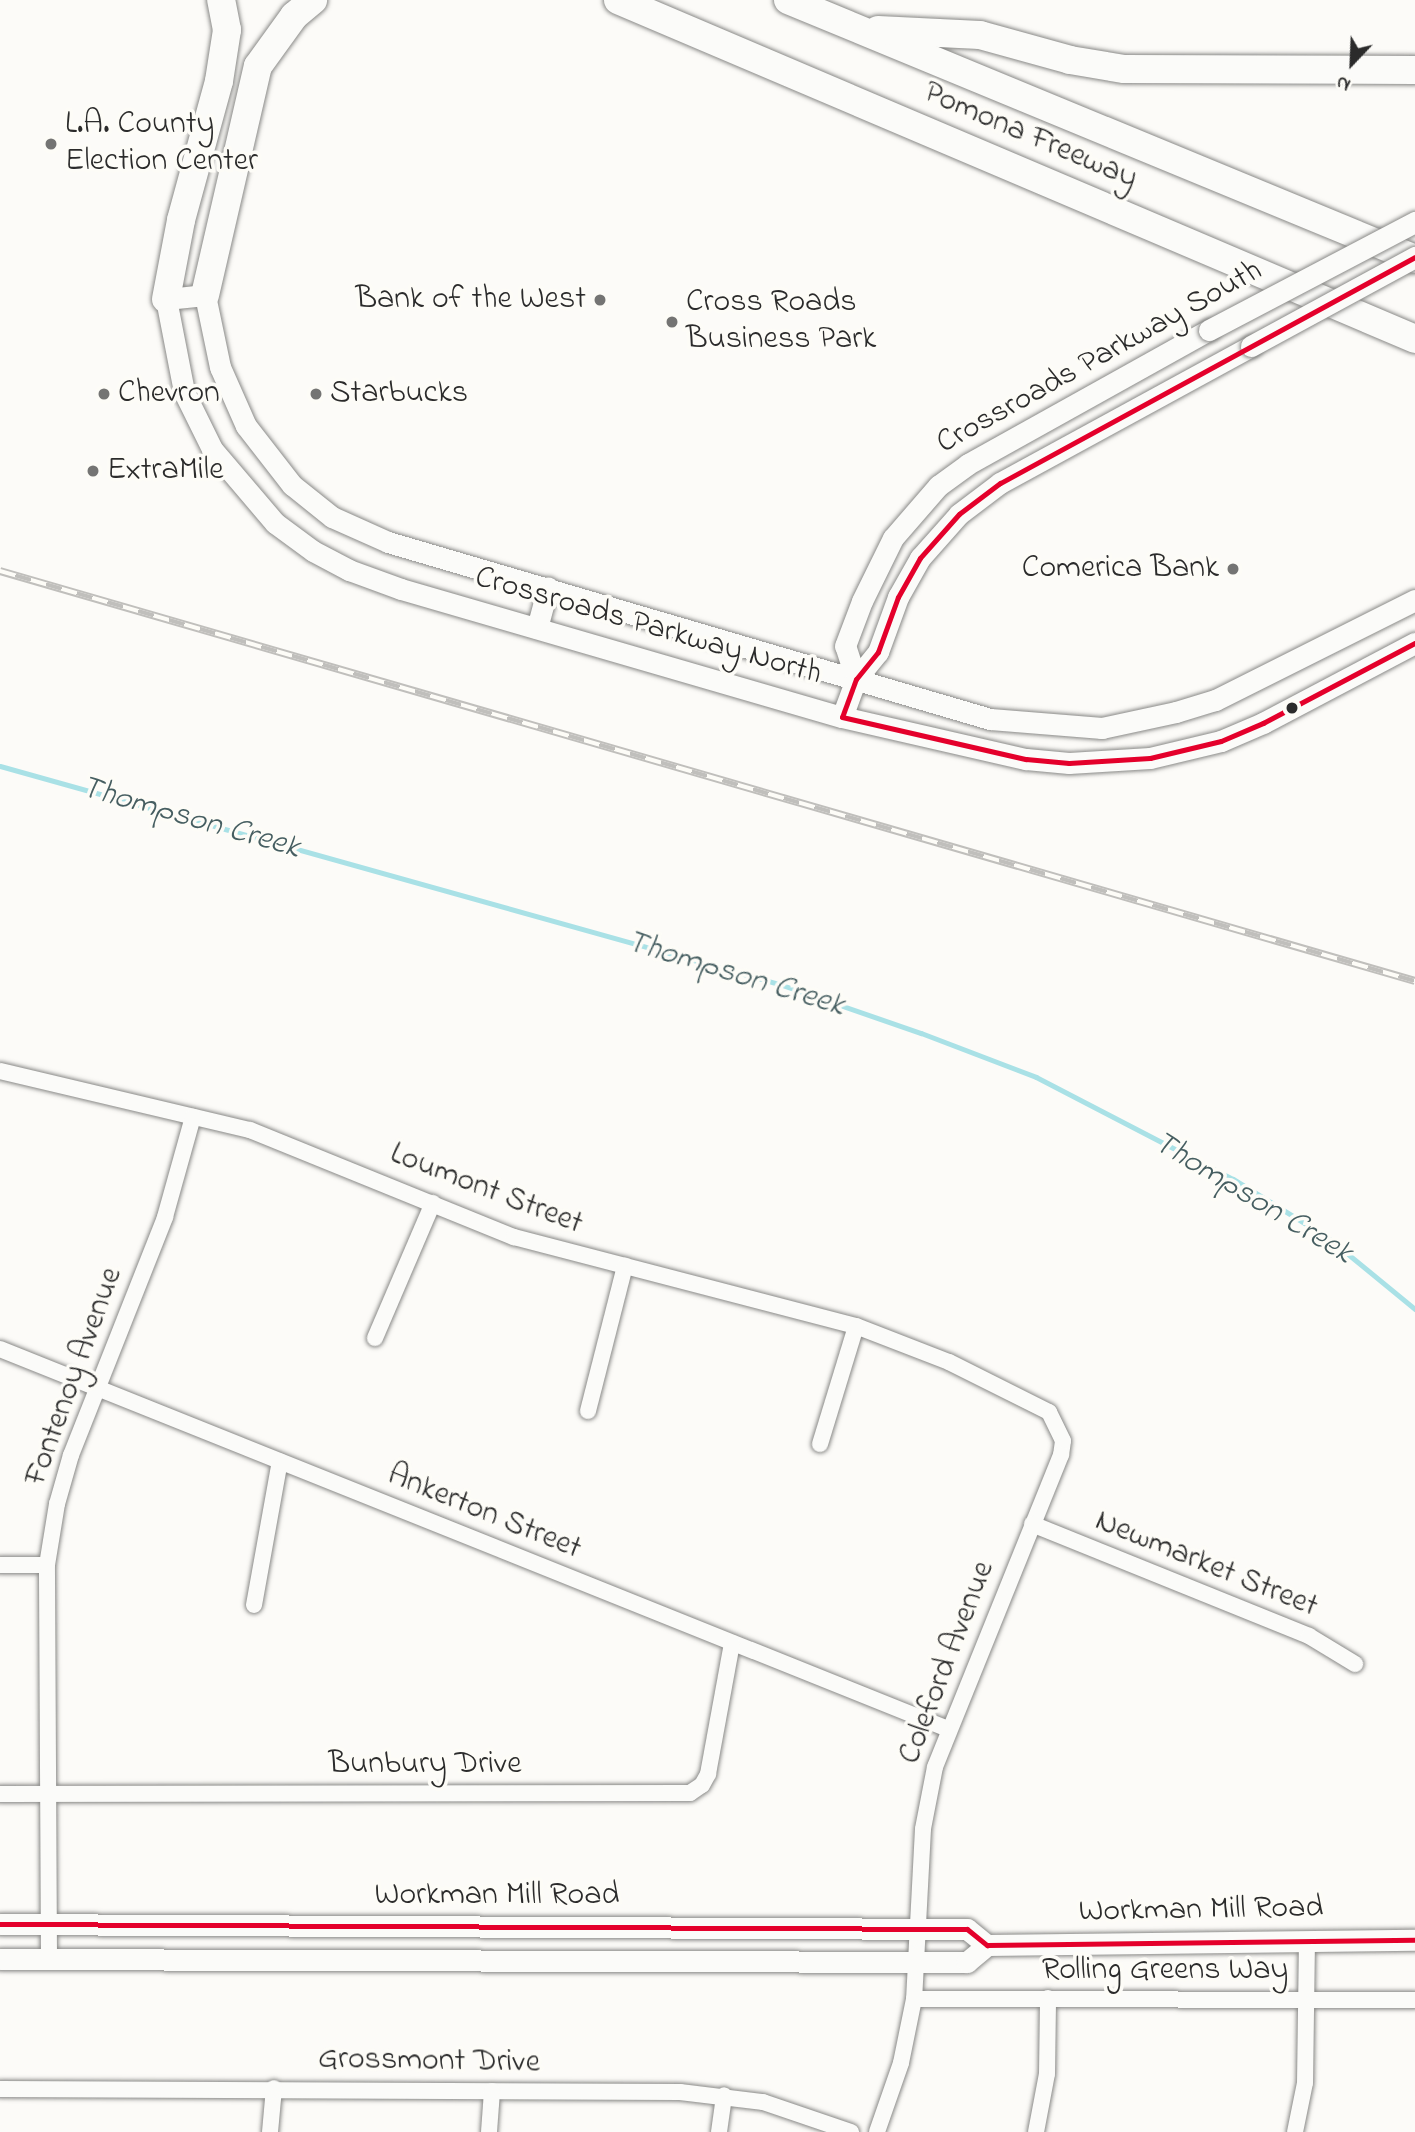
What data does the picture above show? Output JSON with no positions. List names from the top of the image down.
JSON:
{
  "streets": {
    "highway": ["Pomona Freeway"],
    "street": [
      "Crossroads Parkway South",
      "Crossroads Parkway North",
      "Loumont Street",
      "Fontenoy Avenue",
      "Ankerton Street",
      "Newmarket Street",
      "Coleford Avenue",
      "Bunbury Drive",
      "Workman Mill Road",
      "Rolling Greens Way",
      "Grossmont Drive"
    ]
  },
  "crossings": [
    ["Pomona Freeway", "Crossroads Parkway South"],
    ["Crossroads Parkway South", "Crossroads Parkway North"],
    ["Loumont Street", "Fontenoy Avenue"],
    ["Loumont Street", "Coleford Avenue"],
    ["Fontenoy Avenue", "Ankerton Street"],
    ["Fontenoy Avenue", "Bunbury Drive"],
    ["Fontenoy Avenue", "Workman Mill Road"],
    ["Ankerton Street", "Coleford Avenue"],
    ["Ankerton Street", "Bunbury Drive"],
    ["Newmarket Street", "Coleford Avenue"],
    ["Coleford Avenue", "Workman Mill Road"],
    ["Coleford Avenue", "Rolling Greens Way"]
  ],
  "water": ["Thompson Creek"],
  "places": [
    "L.A. County Election Center",
    "Bank of the West",
    "Cross Roads Business Park",
    "Chevron",
    "Starbucks",
    "ExtraMile",
    "Comerica Bank"
  ],
  "north": "bottom left"
}
